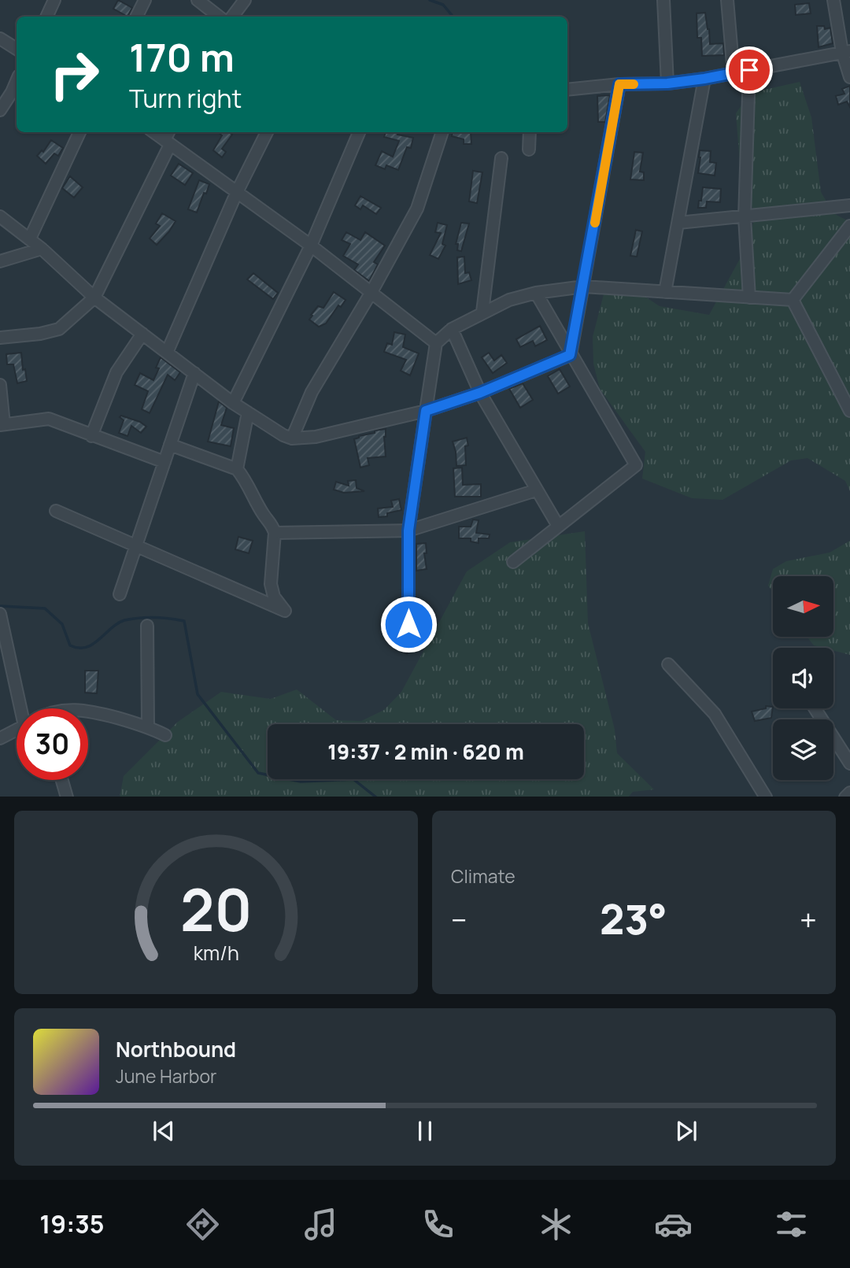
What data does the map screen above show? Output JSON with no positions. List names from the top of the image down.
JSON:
{
  "north": "right",
  "page": {
    "turn": ["170 m", "Turn right"],
    "limit": "30",
    "trip": "19:37 · 2 min · 620 m",
    "tile": "Climate",
    "heat": ["−", "23°", "+"],
    "song": ["Northbound", "June Harbor"],
    "tabs": "19:35",
    "gauge": ["20", "km/h"]
  }
}
